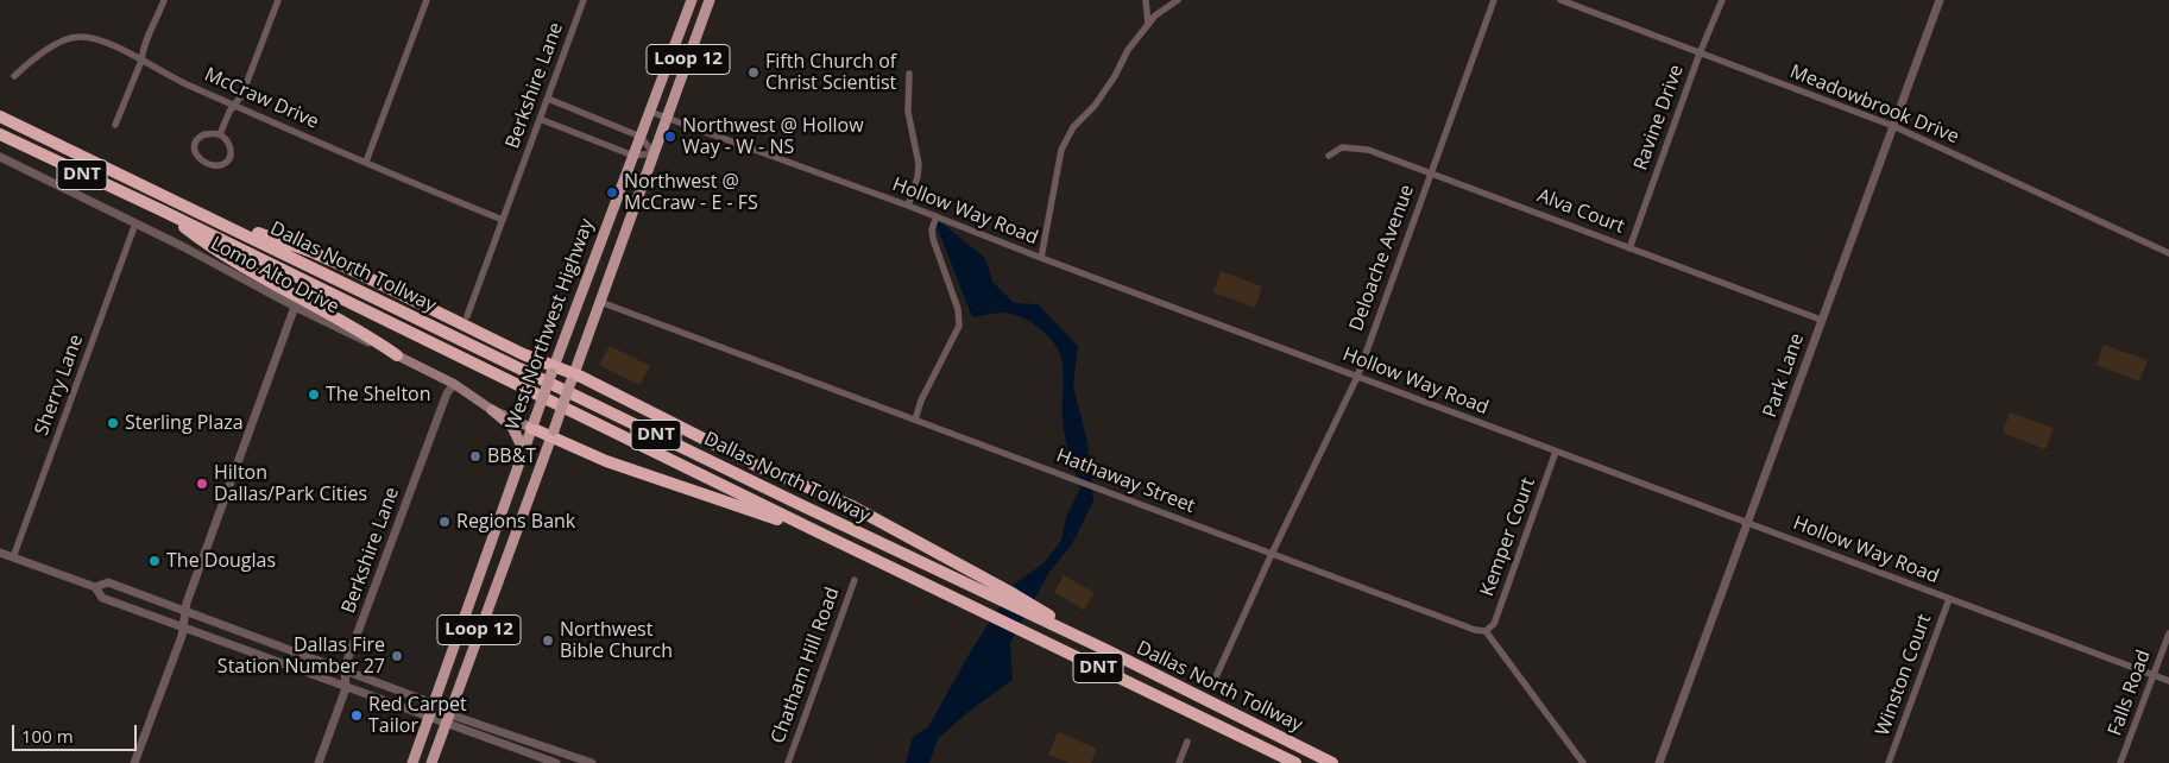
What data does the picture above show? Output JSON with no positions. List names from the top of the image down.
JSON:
{
  "streets": {
    "highway": ["DNT", "Dallas North Tollway"],
    "main road": ["Loop 12", "Lomo Alto Drive", "West Northwest Highway"],
    "street": [
      "Berkshire Lane",
      "McCraw Drive",
      "Meadowbrook Drive",
      "Ravine Drive",
      "Hollow Way Road",
      "Alva Court",
      "Deloache Avenue",
      "Park Lane",
      "Sherry Lane",
      "Hathaway Street",
      "Kemper Court",
      "Chatham Hill Road",
      "Winston Court",
      "Falls Road"
    ]
  },
  "crossings": [
    ["Berkshire Lane", "McCraw Drive"],
    ["Berkshire Lane", "Lomo Alto Drive"],
    ["Meadowbrook Drive", "Ravine Drive"],
    ["Meadowbrook Drive", "Park Lane"],
    ["Ravine Drive", "Alva Court"],
    ["Hollow Way Road", "Deloache Avenue"],
    ["Hollow Way Road", "West Northwest Highway"],
    ["Hollow Way Road", "Park Lane"],
    ["Hollow Way Road", "Kemper Court"],
    ["Hollow Way Road", "Winston Court"],
    ["Hollow Way Road", "Falls Road"],
    ["Alva Court", "Deloache Avenue"],
    ["Alva Court", "Park Lane"],
    ["Deloache Avenue", "Hathaway Street"],
    ["Lomo Alto Drive", "West Northwest Highway"],
    ["Lomo Alto Drive", "Sherry Lane"],
    ["West Northwest Highway", "Hathaway Street"],
    ["Hathaway Street", "Kemper Court"]
  ],
  "places": [
    "Fifth Church of Christ Scientist",
    "Northwest @ Hollow Way - W - NS",
    "Northwest @ McCraw - E - FS",
    "The Shelton",
    "Sterling Plaza",
    "BB&T",
    "Hilton Dallas/Park Cities",
    "Regions Bank",
    "The Douglas",
    "Northwest Bible Church",
    "Dallas Fire Station Number 27",
    "Red Carpet Tailor"
  ],
  "scale_bar": "100 m"
}
